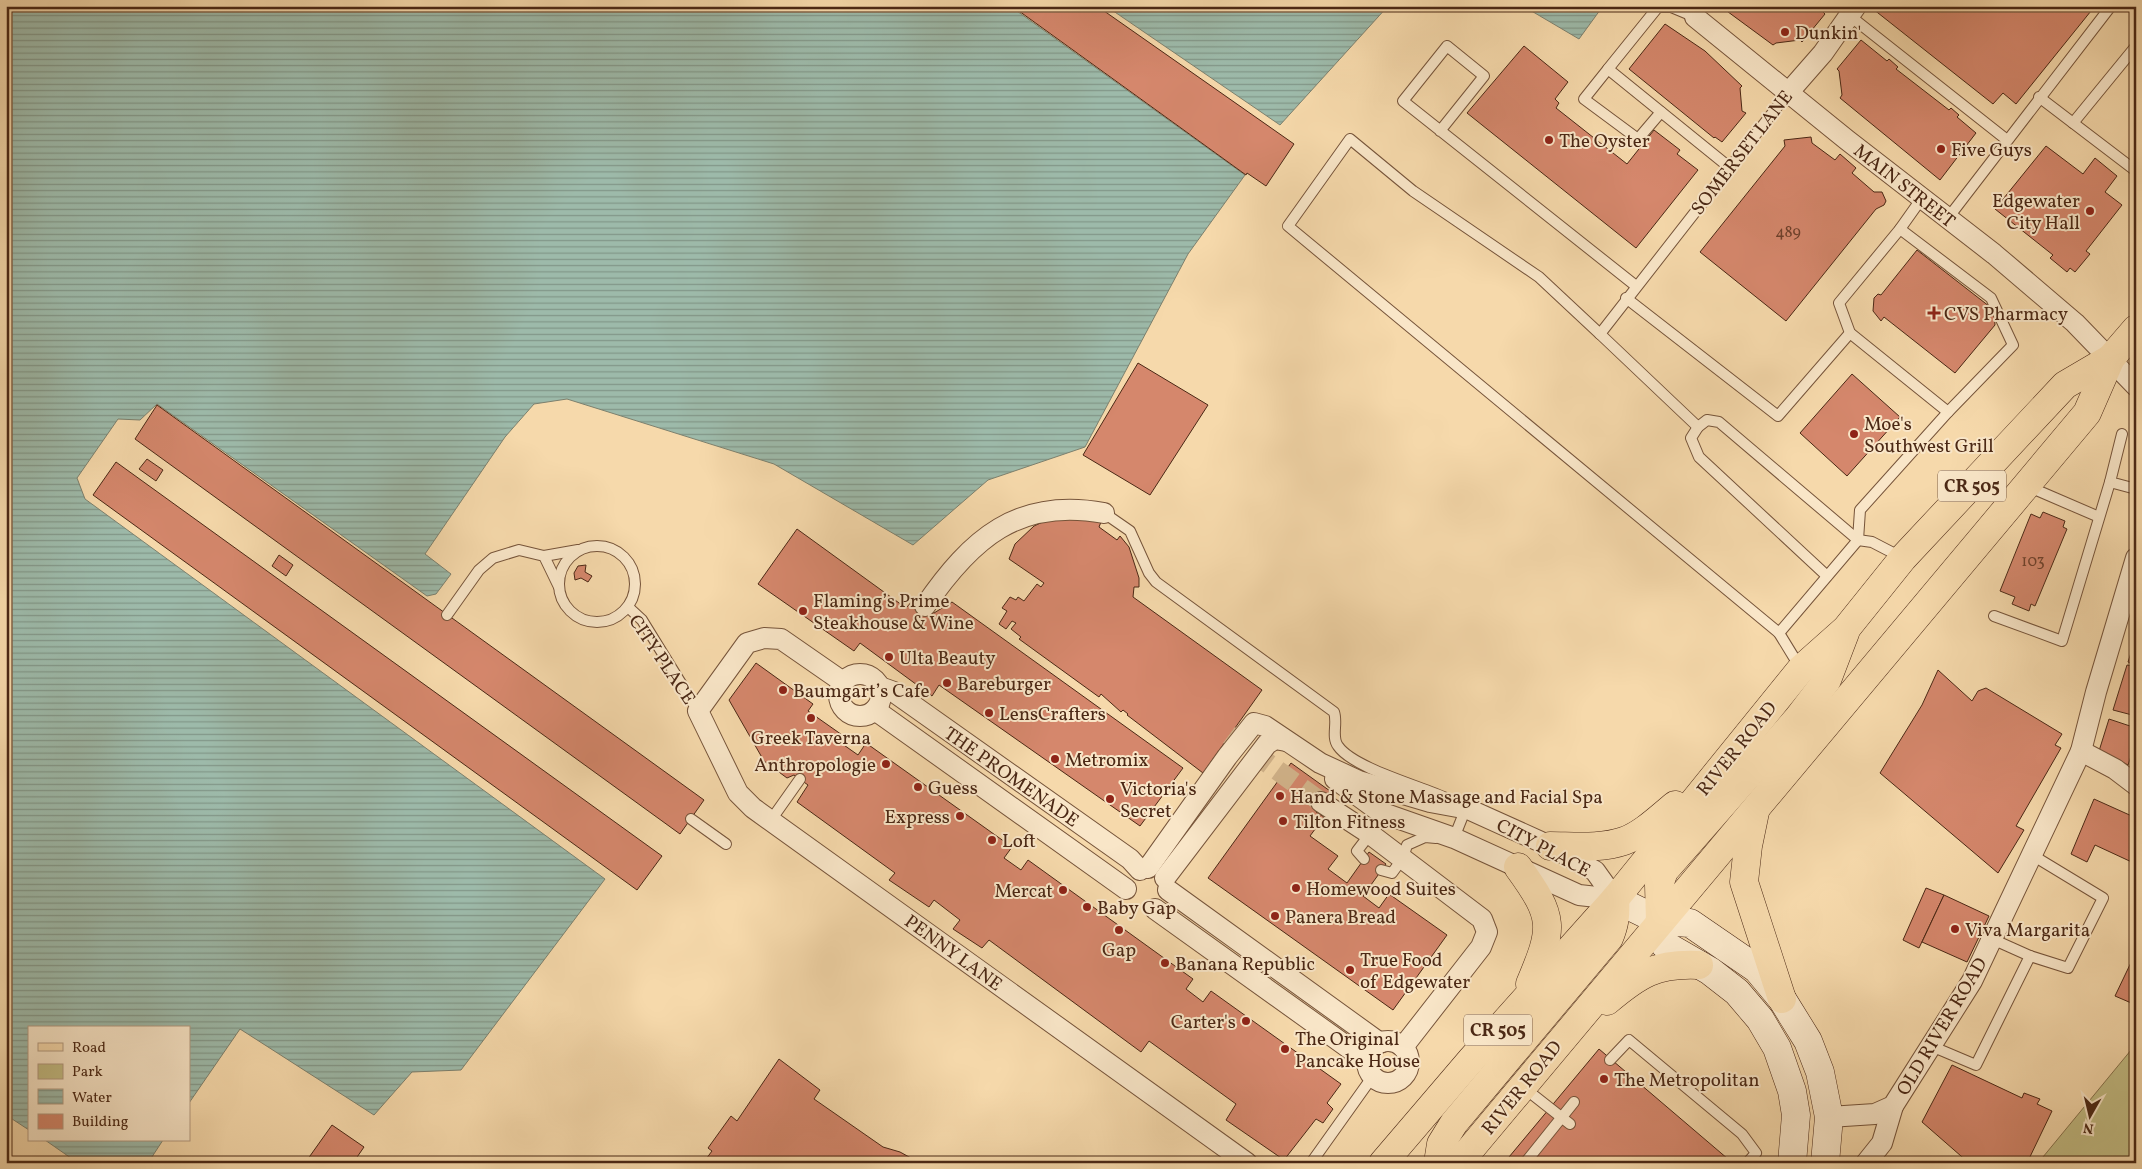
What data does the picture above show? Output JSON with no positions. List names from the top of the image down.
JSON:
{
  "streets": {
    "main road": ["CR 505", "RIVER ROAD"],
    "street": [
      "SOMERSET LANE",
      "MAIN STREET",
      "CITY PLACE",
      "THE PROMENADE",
      "PENNY LANE",
      "OLD RIVER ROAD"
    ]
  },
  "crossings": [
    ["SOMERSET LANE", "MAIN STREET"],
    ["MAIN STREET", "RIVER ROAD"],
    ["CITY PLACE", "RIVER ROAD"],
    ["CITY PLACE", "THE PROMENADE"],
    ["CITY PLACE", "PENNY LANE"]
  ],
  "places": {
    "other": [
      "Dunkin'",
      "The Oyster",
      "Five Guys",
      "Edgewater City Hall",
      "Moe's Southwest Grill",
      "Flaming’s Prime Steakhouse & Wine",
      "Ulta Beauty",
      "Bareburger",
      "Baumgart’s Cafe",
      "LensCrafters",
      "Greek Taverna",
      "Metromix",
      "Anthropologie",
      "Guess",
      "Hand & Stone Massage and Facial Spa",
      "Victoria's Secret",
      "Express",
      "Tilton Fitness",
      "Loft",
      "Homewood Suites",
      "Mercat",
      "Baby Gap",
      "Panera Bread",
      "Viva Margarita",
      "Gap",
      "Banana Republic",
      "True Food of Edgewater",
      "Carter's",
      "The Original Pancake House",
      "The Metropolitan"
    ],
    "health": ["CVS Pharmacy"]
  },
  "house_numbers": ["489", "103"],
  "legend": [
    "Road",
    "Park",
    "Water",
    "Building"
  ],
  "north": "bottom"
}
